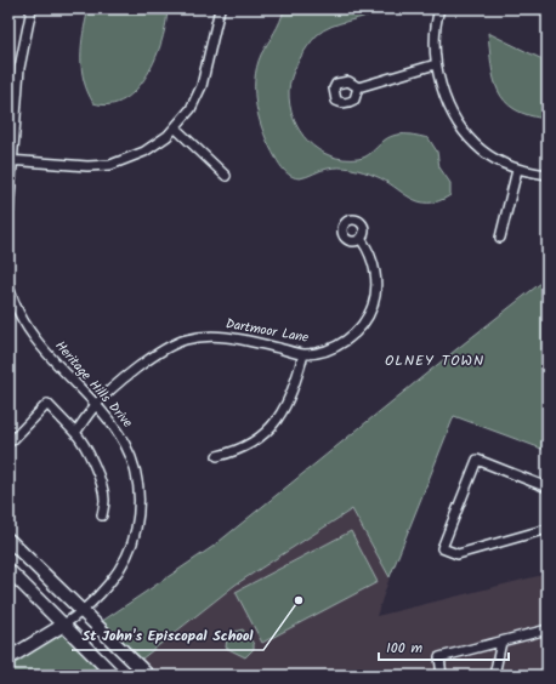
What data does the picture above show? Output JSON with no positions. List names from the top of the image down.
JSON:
{
  "streets": {
    "street": ["Dartmoor Lane", "Heritage Hills Drive"]
  },
  "crossings": [
    ["Dartmoor Lane", "Heritage Hills Drive"]
  ],
  "districts": ["OLNEY TOWN"],
  "places": ["St John's Episcopal School"],
  "scale_bar": "100 m"
}
